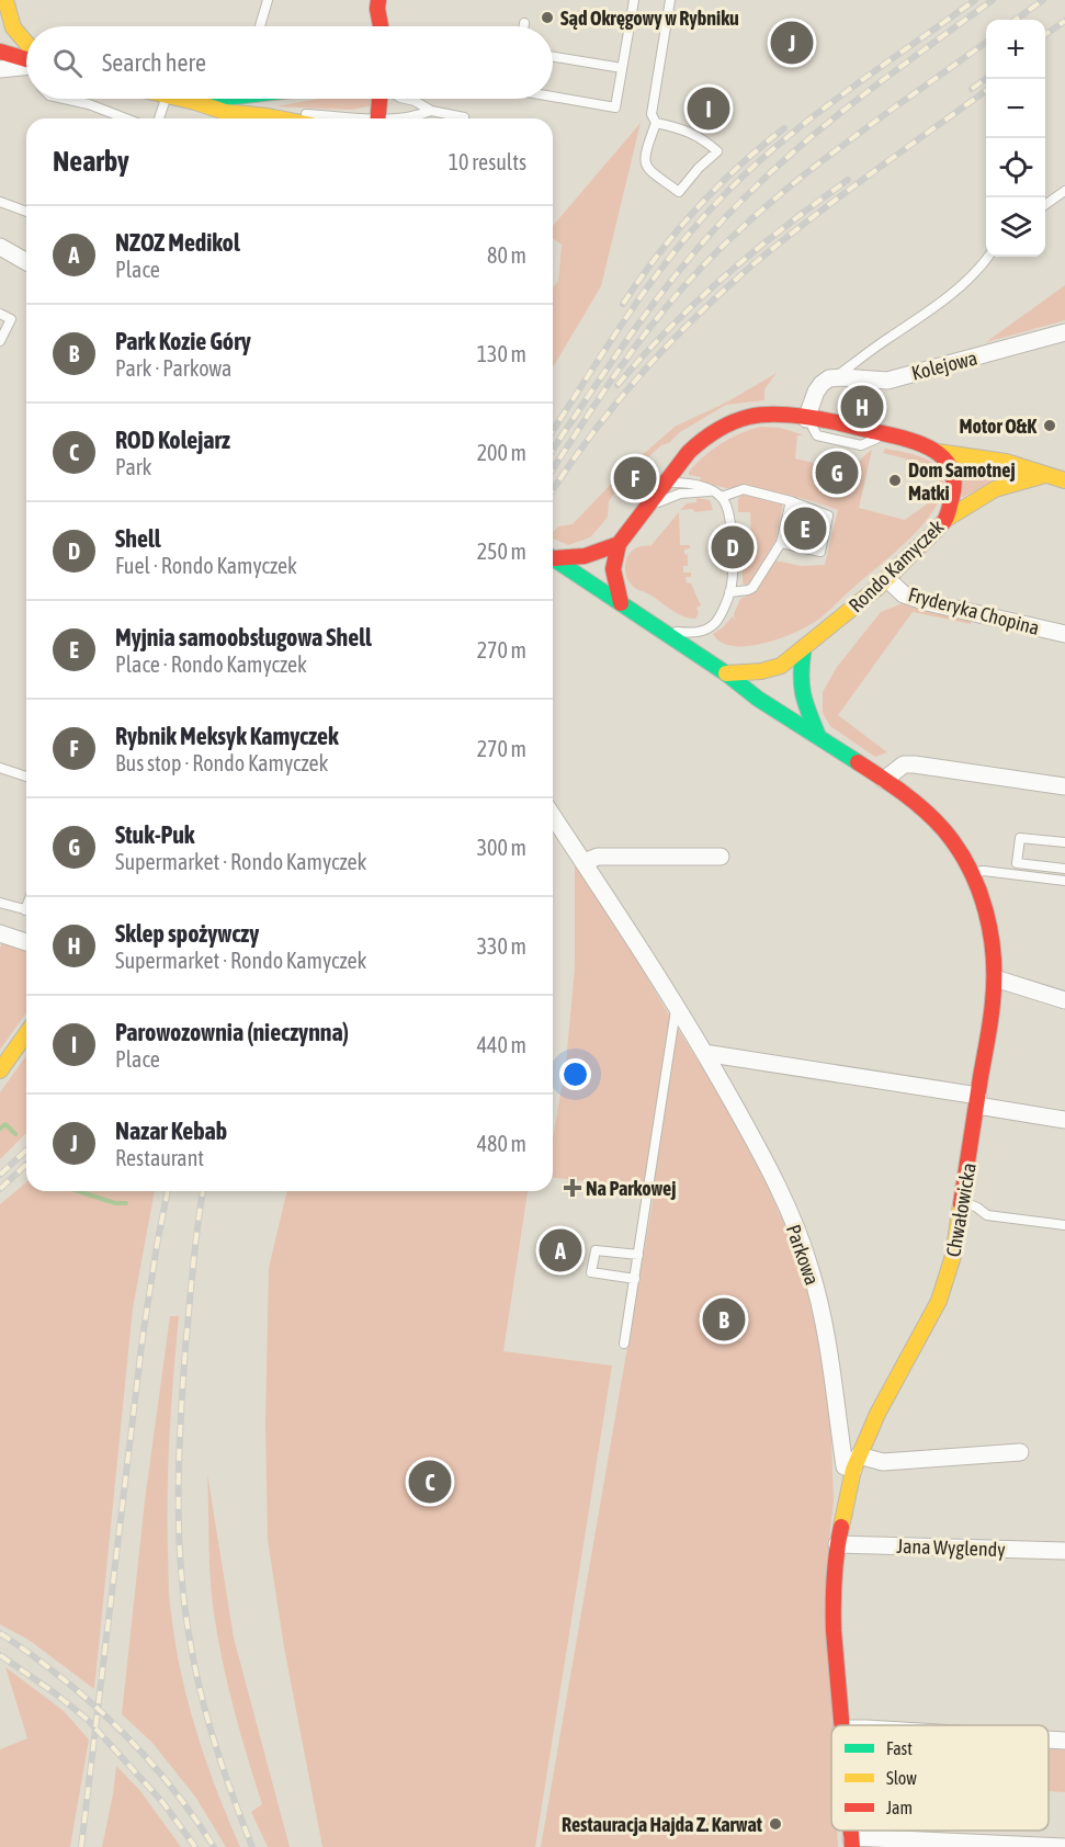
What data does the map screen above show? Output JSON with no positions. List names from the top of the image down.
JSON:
{
  "streets": {
    "main road": ["Rondo Kamyczek", "Chwałowicka"],
    "street": [
      "Kolejowa",
      "Fryderyka Chopina",
      "Parkowa",
      "Jana Wyglendy"
    ]
  },
  "crossings": [
    ["Rondo Kamyczek", "Fryderyka Chopina"],
    ["Rondo Kamyczek", "Chwałowicka"],
    ["Chwałowicka", "Parkowa"],
    ["Chwałowicka", "Jana Wyglendy"]
  ],
  "places": {
    "other": [
      "Sąd Okręgowy w Rybniku",
      "Motor O&K",
      "Dom Samotnej Matki",
      "Restauracja Hajda Z. Karwat"
    ],
    "health": ["Na Parkowej"]
  },
  "legend": ["Fast", "Slow", "Jam"],
  "page": {
    "pins": [
      "J",
      "I",
      "H",
      "G",
      "F",
      "E",
      "D",
      "A",
      "B",
      "C"
    ],
    "map_buttons": ["+", "−"],
    "search": "Search here",
    "heading": ["Nearby", "10 results"],
    "list": [
      {
        "mark": "A",
        "name": "NZOZ Medikol",
        "note": "Place",
        "value": "80 m"
      },
      {
        "mark": "B",
        "name": "Park Kozie Góry",
        "note": "Park · Parkowa",
        "value": "130 m"
      },
      {
        "mark": "C",
        "name": "ROD Kolejarz",
        "note": "Park",
        "value": "200 m"
      },
      {
        "mark": "D",
        "name": "Shell",
        "note": "Fuel · Rondo Kamyczek",
        "value": "250 m"
      },
      {
        "mark": "E",
        "name": "Myjnia samoobsługowa Shell",
        "note": "Place · Rondo Kamyczek",
        "value": "270 m"
      },
      {
        "mark": "F",
        "name": "Rybnik Meksyk Kamyczek",
        "note": "Bus stop · Rondo Kamyczek",
        "value": "270 m"
      },
      {
        "mark": "G",
        "name": "Stuk-Puk",
        "note": "Supermarket · Rondo Kamyczek",
        "value": "300 m"
      },
      {
        "mark": "H",
        "name": "Sklep spożywczy",
        "note": "Supermarket · Rondo Kamyczek",
        "value": "330 m"
      },
      {
        "mark": "I",
        "name": "Parowozownia (nieczynna)",
        "note": "Place",
        "value": "440 m"
      },
      {
        "mark": "J",
        "name": "Nazar Kebab",
        "note": "Restaurant",
        "value": "480 m"
      }
    ]
  }
}
